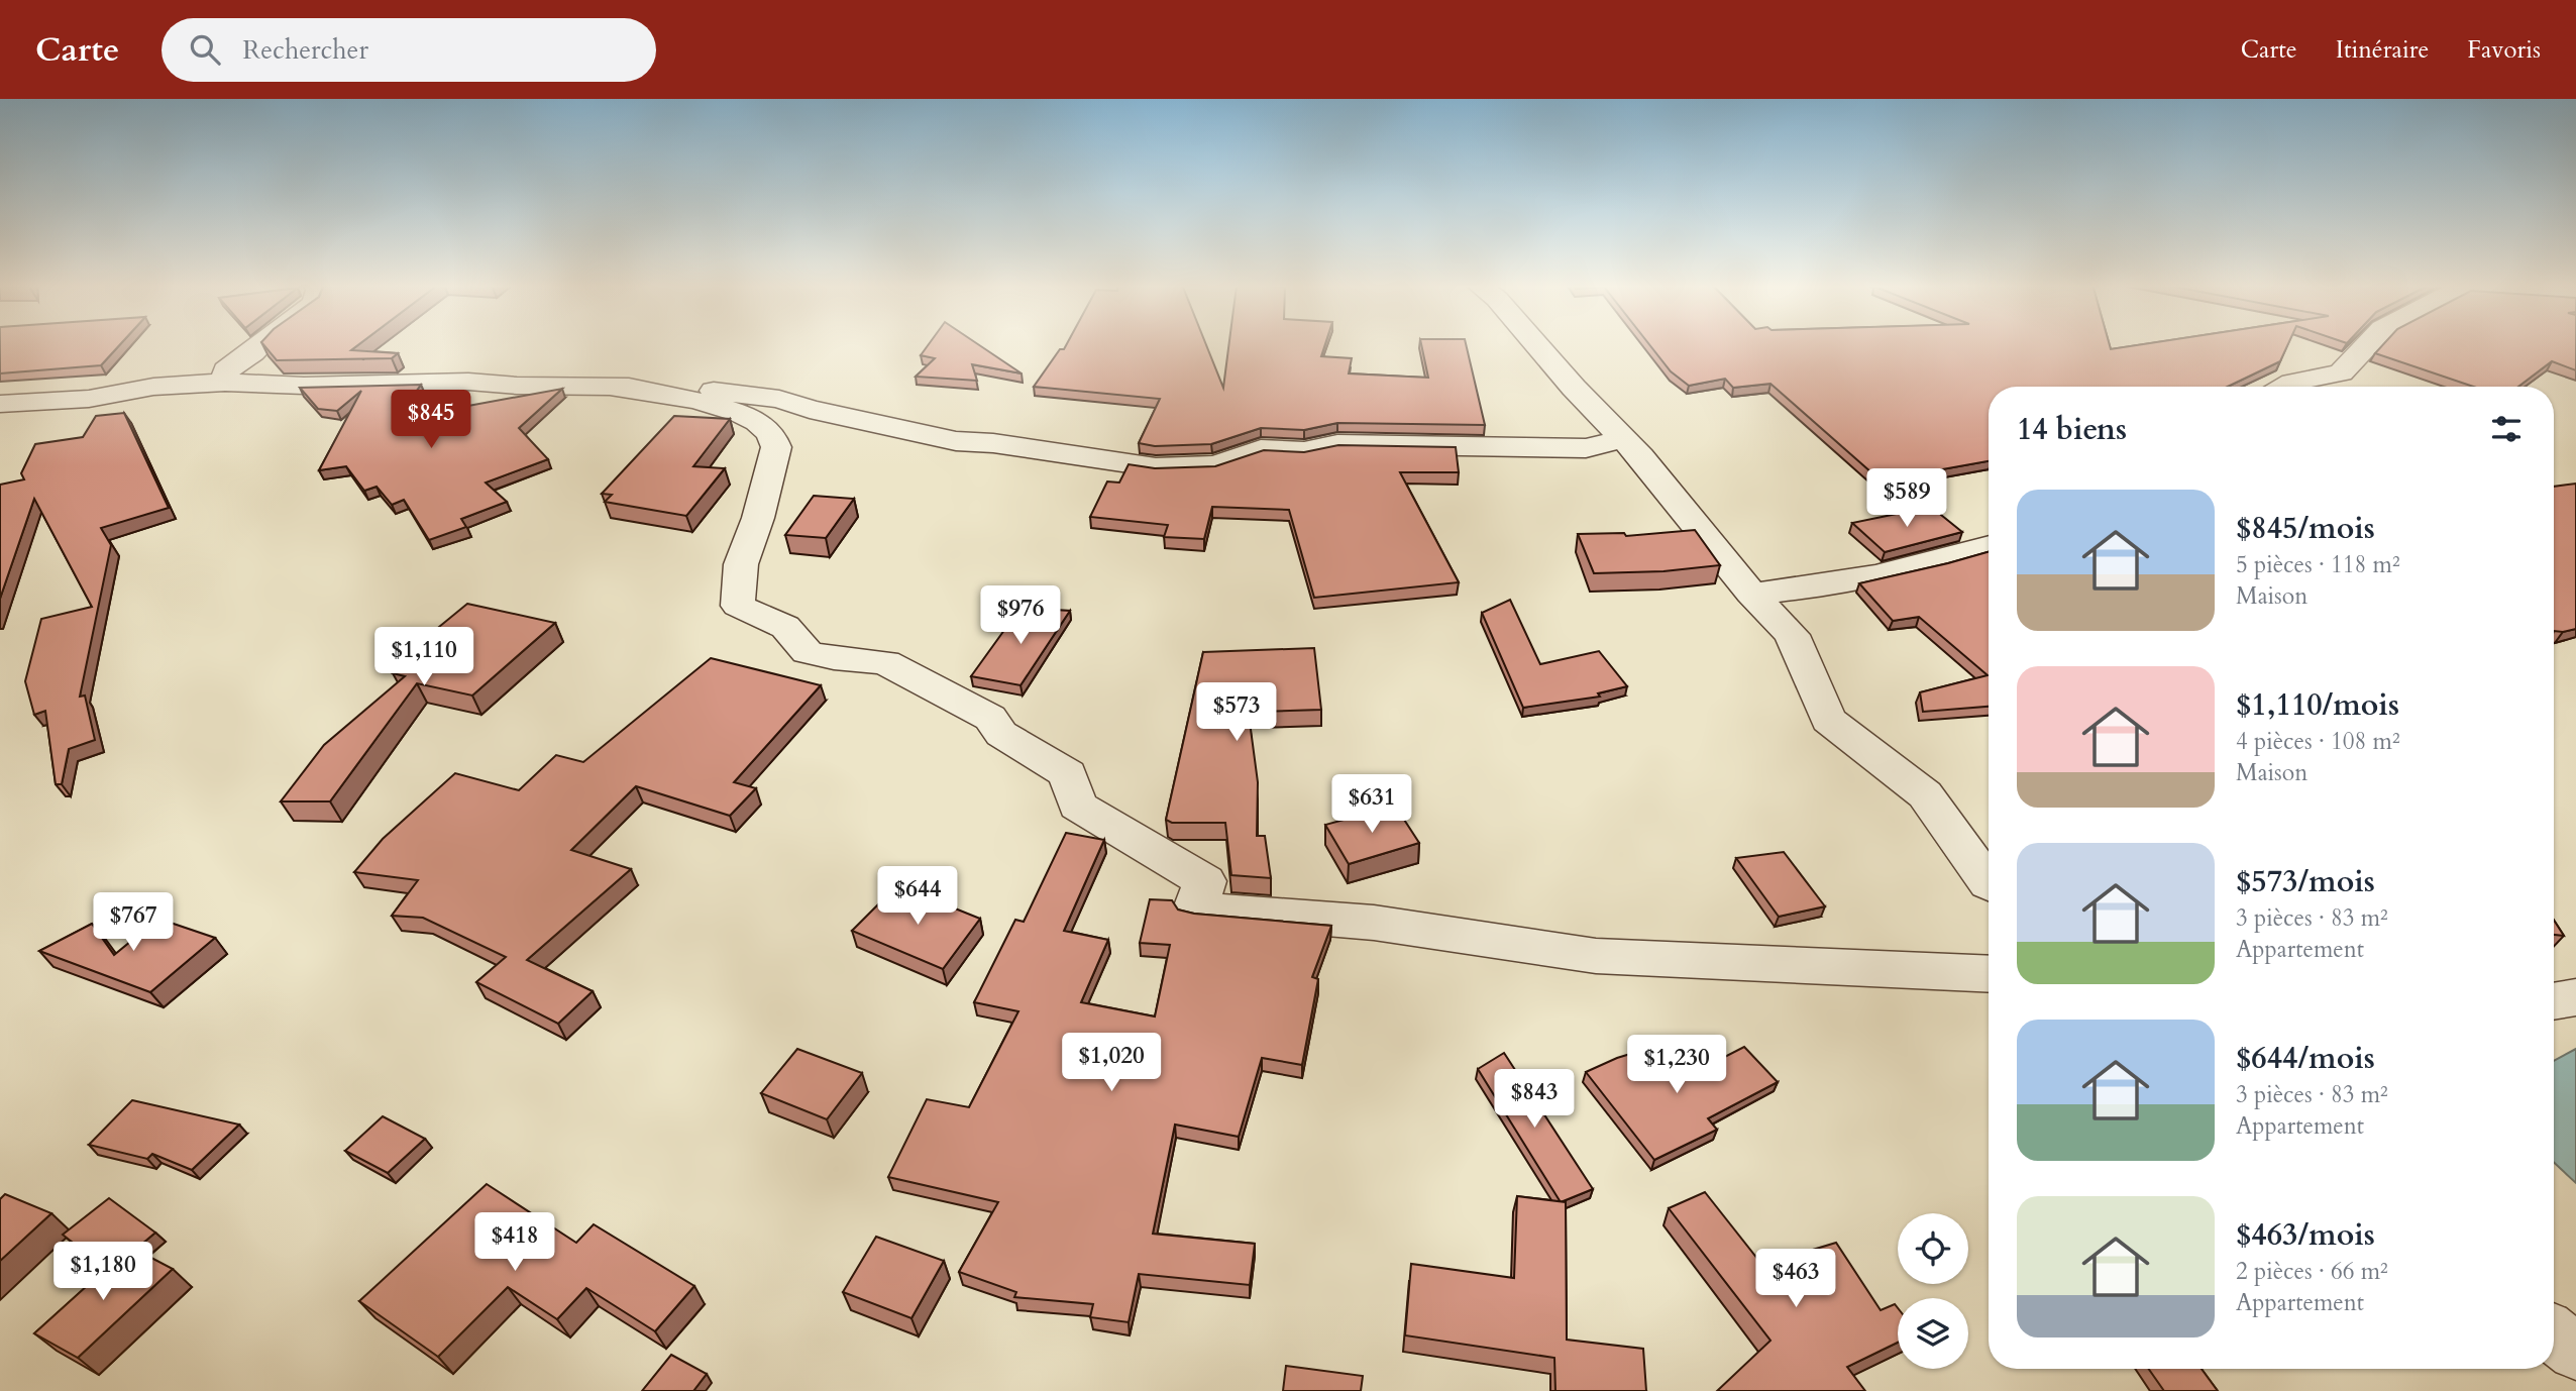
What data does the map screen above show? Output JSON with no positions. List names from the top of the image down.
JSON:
{
  "page": {
    "header": "Carte",
    "search": "Rechercher",
    "nav": ["Carte", "Itinéraire", "Favoris"],
    "heading": "14 biens",
    "price": [
      "$845",
      "$589",
      "$976",
      "$1,110",
      "$573",
      "$631",
      "$644",
      "$767",
      "$1,020",
      "$1,230",
      "$843",
      "$418",
      "$1,180",
      "$463"
    ],
    "list": [
      {
        "name": "$845/mois",
        "note": "5 pièces · 118 m² · Maison"
      },
      {
        "name": "$1,110/mois",
        "note": "4 pièces · 108 m² · Maison"
      },
      {
        "name": "$573/mois",
        "note": "3 pièces · 83 m² · Appartement"
      },
      {
        "name": "$644/mois",
        "note": "3 pièces · 83 m² · Appartement"
      },
      {
        "name": "$463/mois",
        "note": "2 pièces · 66 m² · Appartement"
      }
    ]
  }
}
